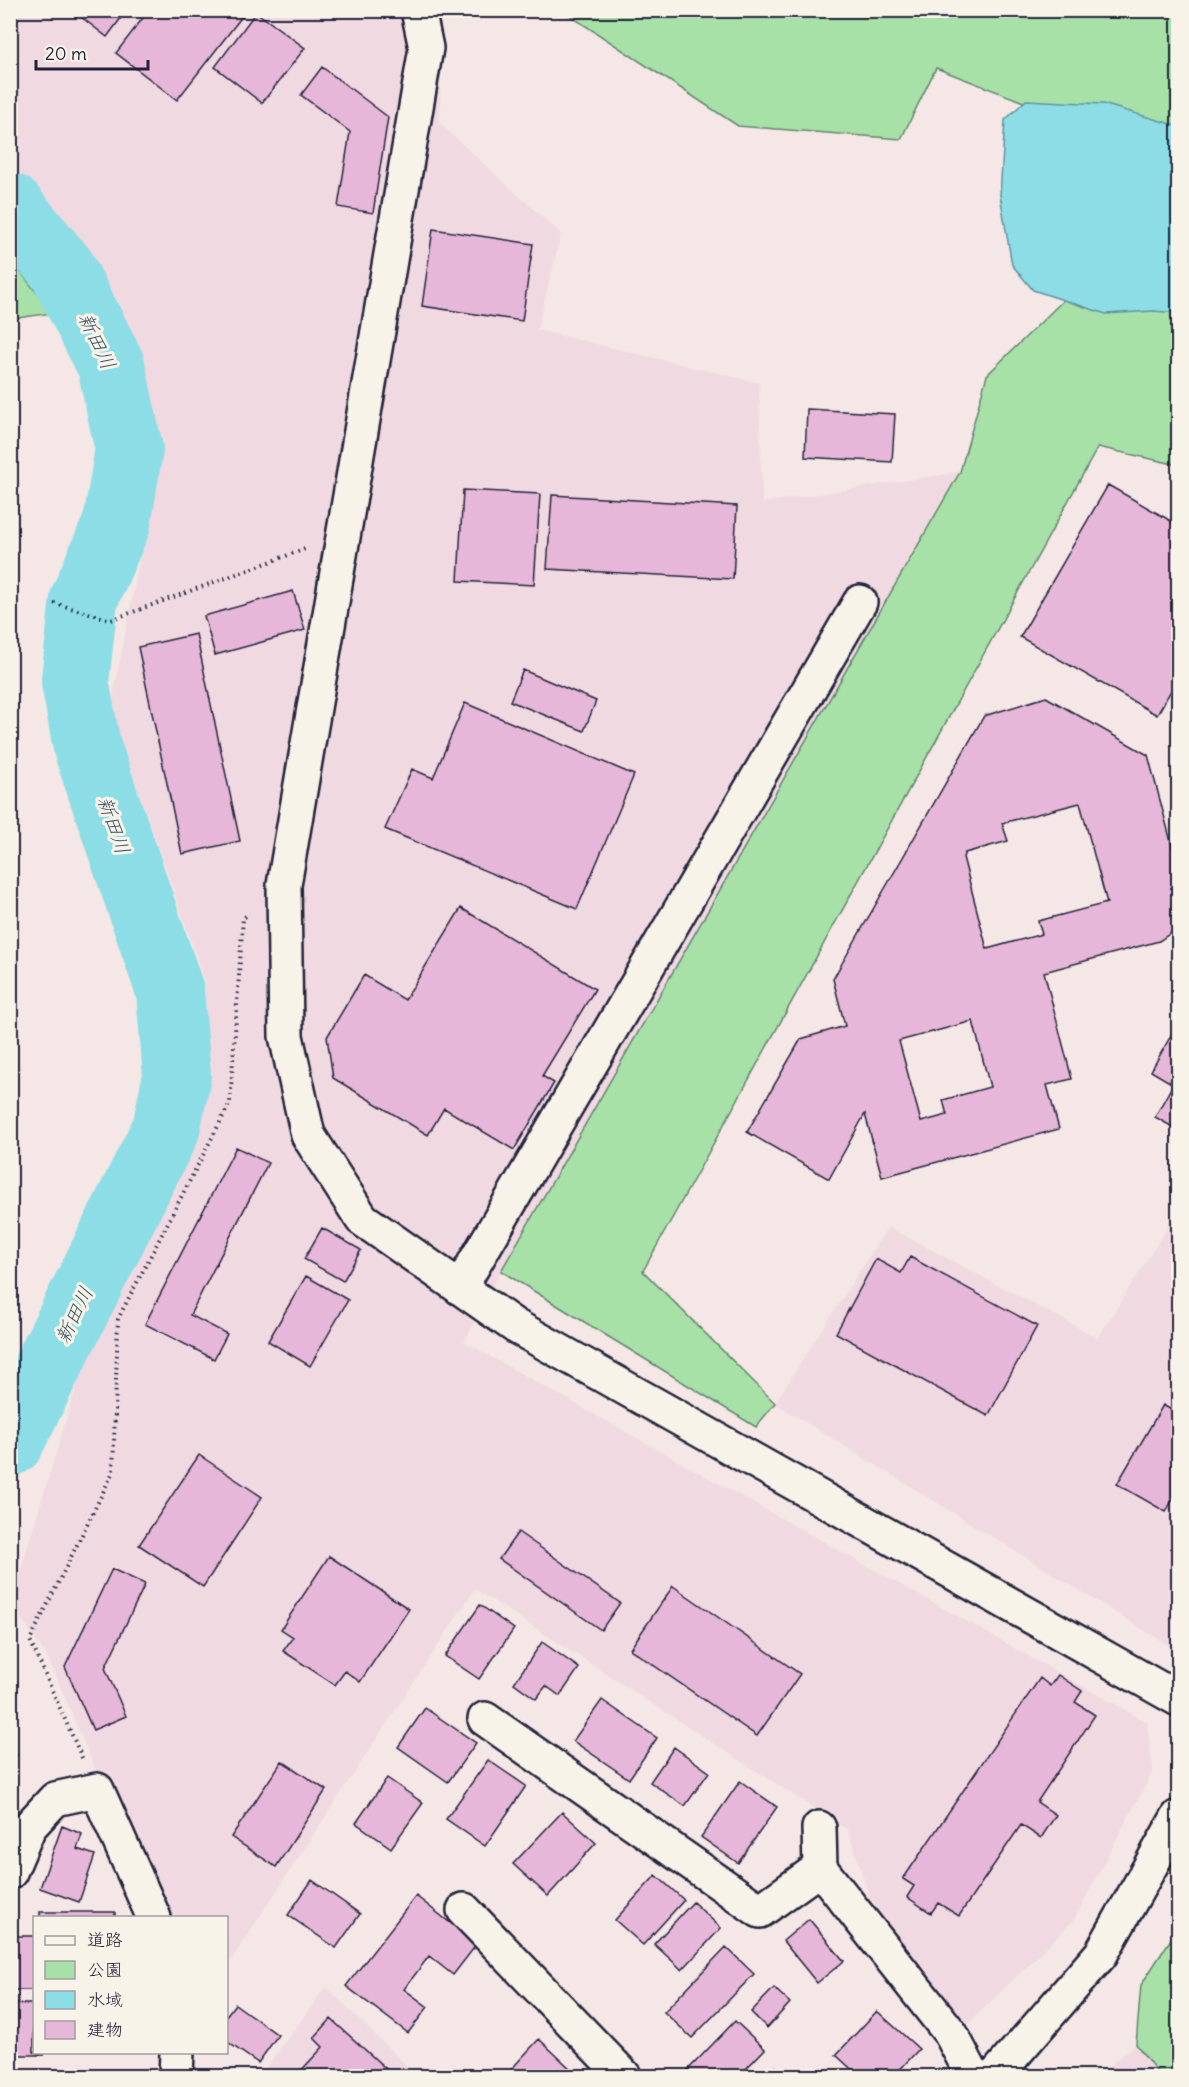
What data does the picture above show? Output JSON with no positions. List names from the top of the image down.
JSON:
{
  "water": ["新田川"],
  "legend": [
    "道路",
    "公園",
    "水域",
    "建物"
  ],
  "scale_bar": "20 m"
}
